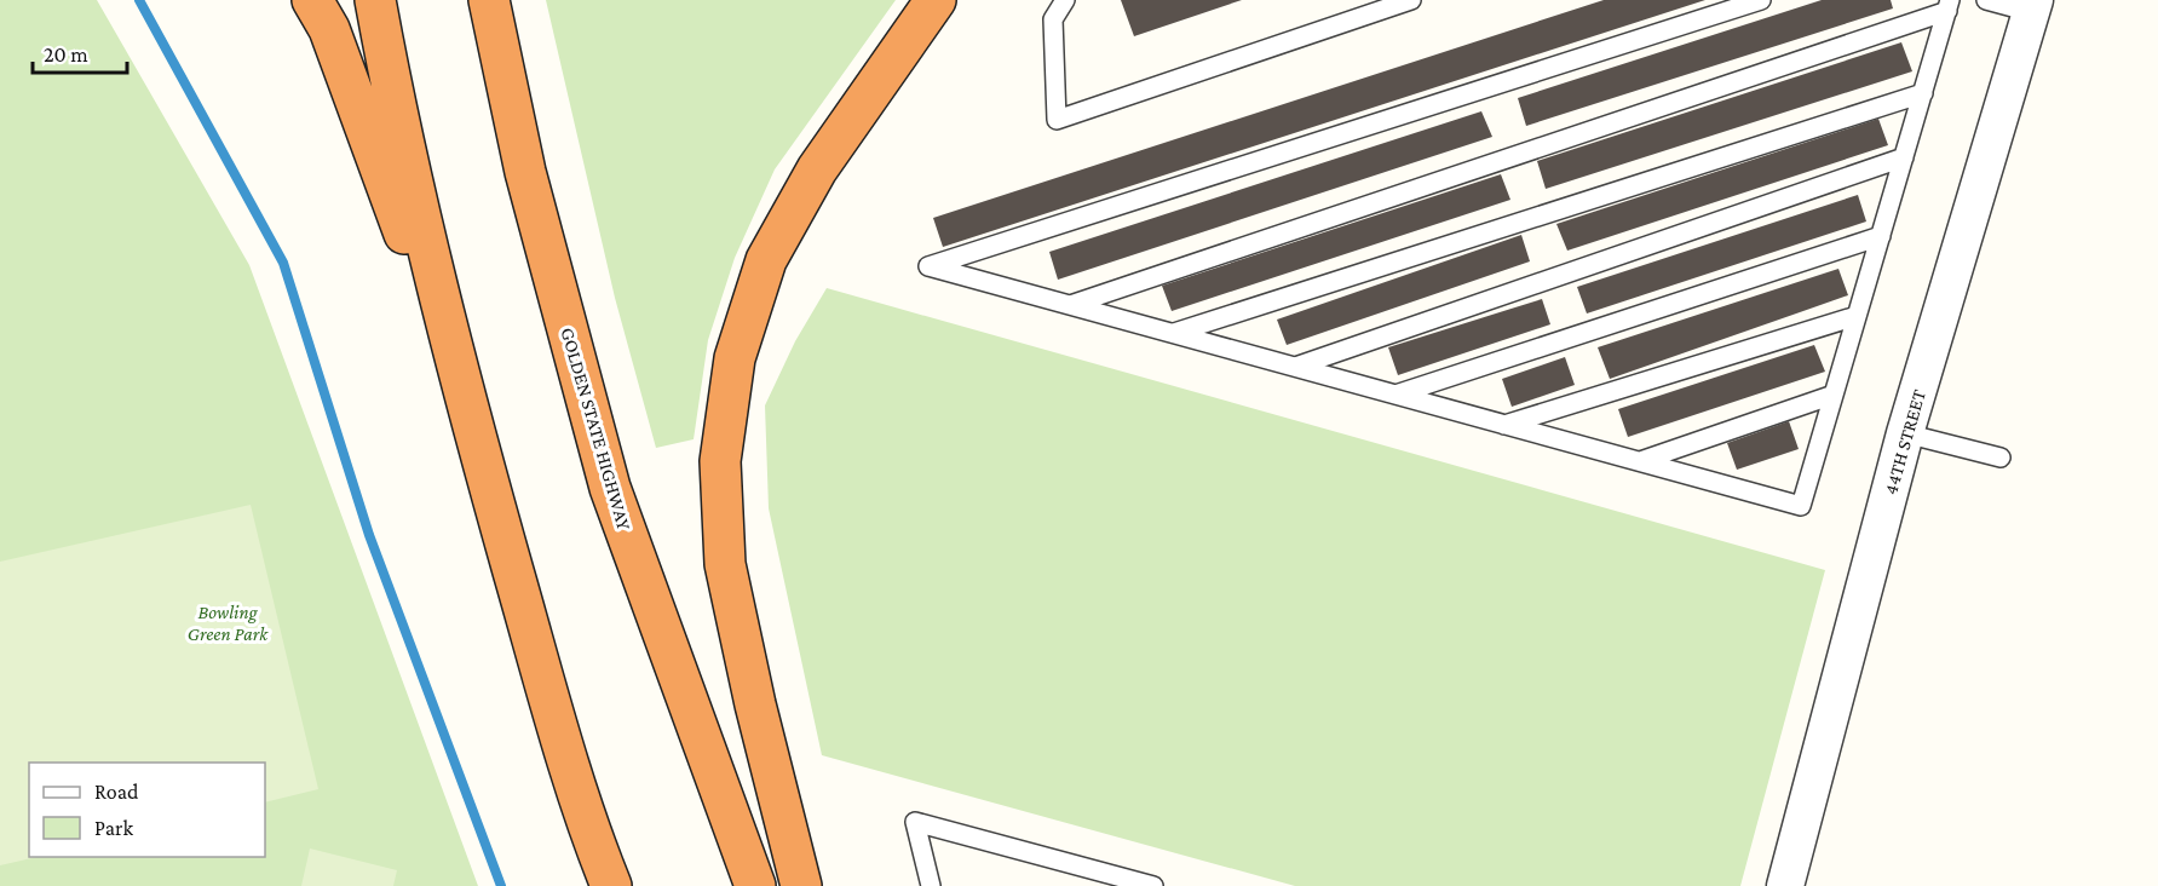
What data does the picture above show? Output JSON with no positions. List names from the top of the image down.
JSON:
{
  "streets": {
    "highway": ["GOLDEN STATE HIGHWAY"],
    "street": ["44TH STREET"]
  },
  "parks": ["Bowling Green Park"],
  "legend": ["Road", "Park"],
  "scale_bar": "20 m"
}
